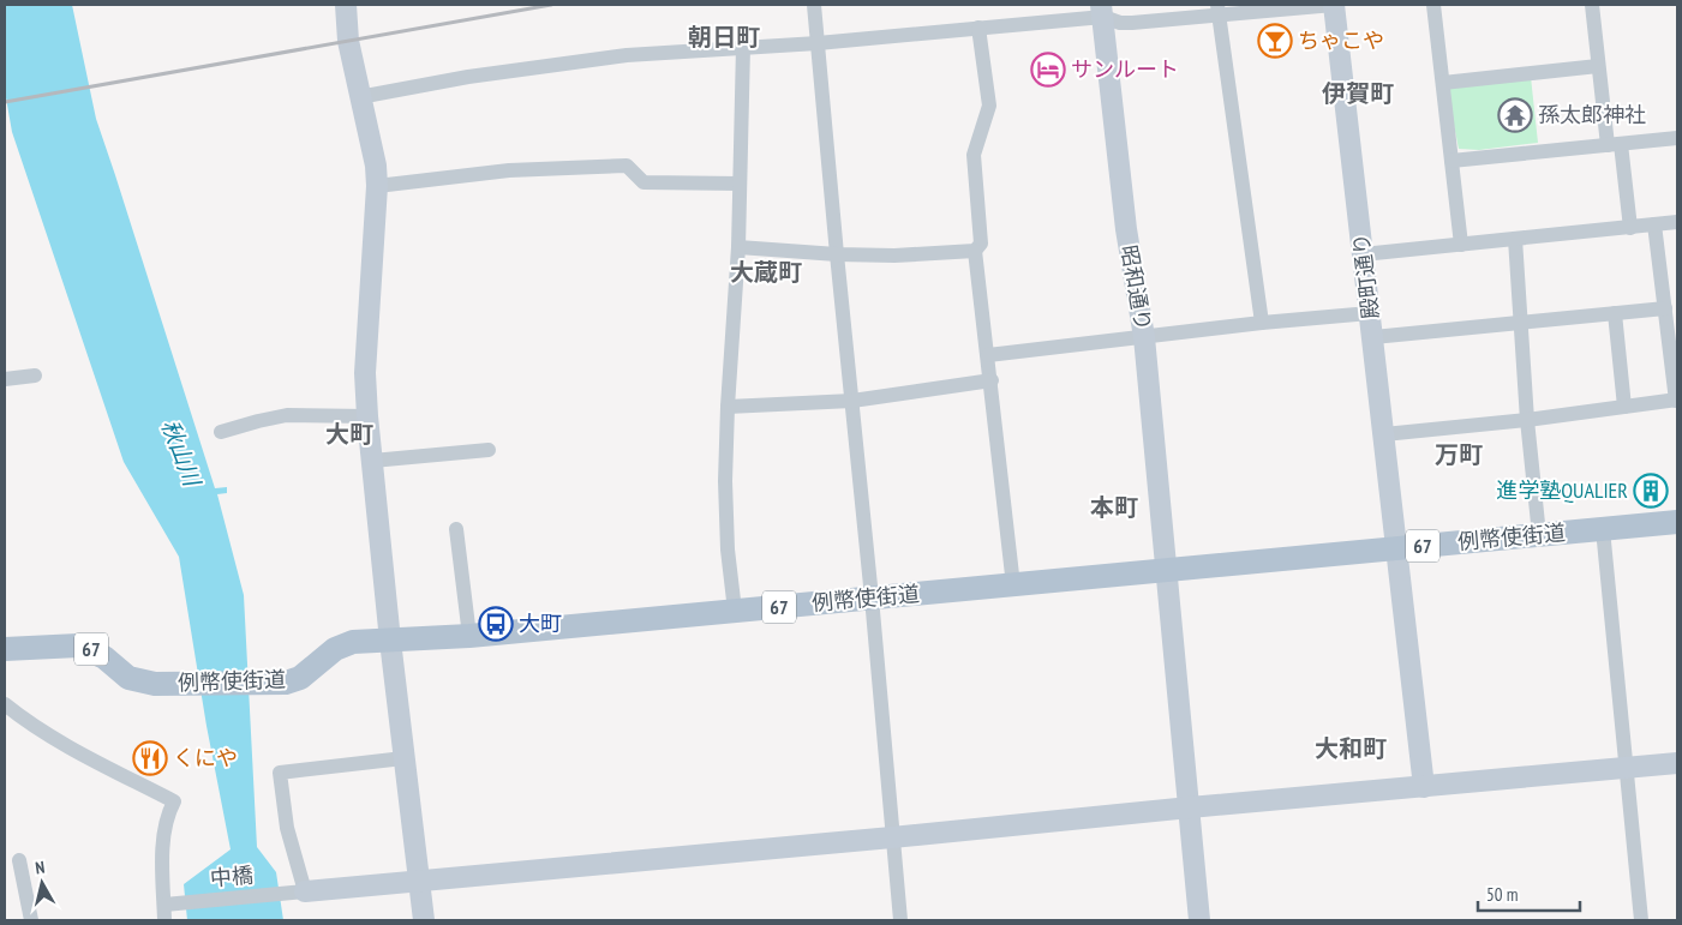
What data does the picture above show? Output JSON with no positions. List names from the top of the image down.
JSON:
{
  "streets": {
    "main road": ["例幣使街道", "67"],
    "street": ["殿町通り", "昭和通り", "中橋"]
  },
  "crossings": [
    ["殿町通り", "例幣使街道"],
    ["昭和通り", "例幣使街道"]
  ],
  "districts": [
    "朝日町",
    "伊賀町",
    "大蔵町",
    "大町",
    "万町",
    "本町",
    "大和町"
  ],
  "water": ["秋山川"],
  "places": {
    "bar": ["ちゃこや"],
    "hotel": ["サンルート"],
    "temple": ["孫太郎神社"],
    "building": ["進学塾QUALIER"],
    "bus stop": ["大町"],
    "restaurant": ["くにや"]
  },
  "scale_bar": "50 m",
  "north": "top"
}
